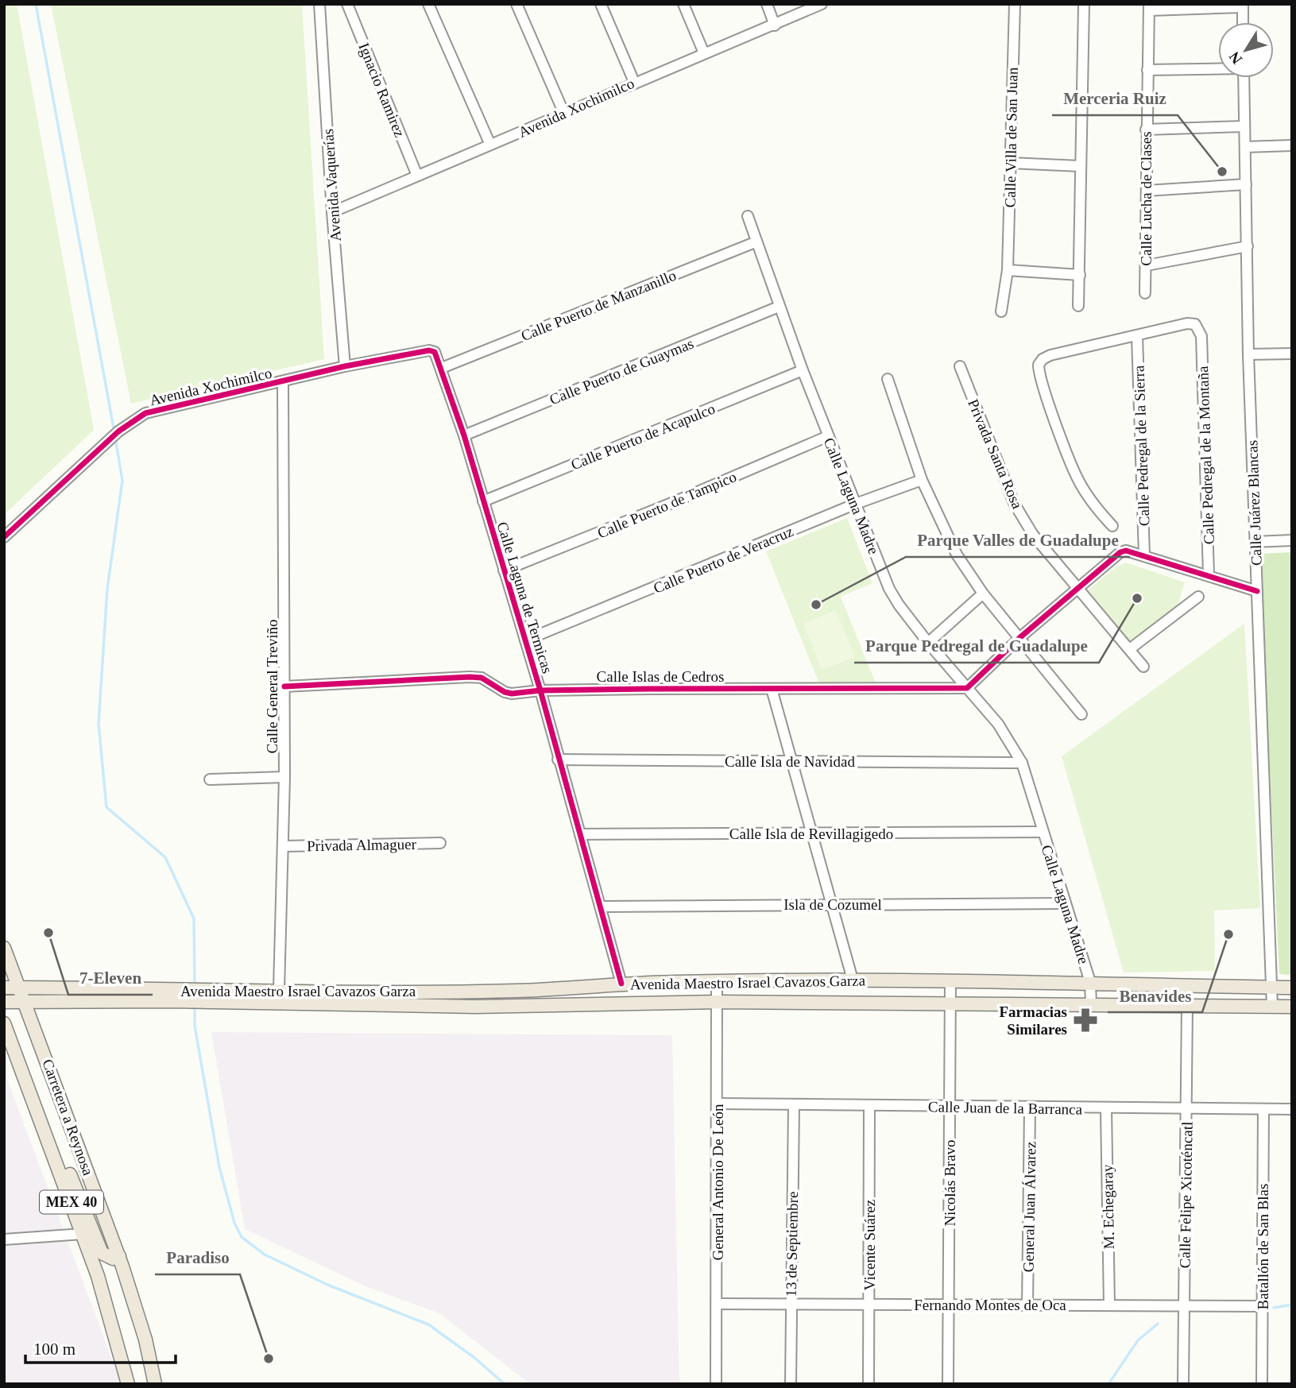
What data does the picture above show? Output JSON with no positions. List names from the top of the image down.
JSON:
{
  "streets": {
    "main road": ["Avenida Maestro Israel Cavazos Garza", "Carretera a Reynosa", "MEX 40"],
    "street": [
      "Ignacio Ramirez",
      "Avenida Xochimilco",
      "Calle Villa de San Juan",
      "Avenida Vaquerías",
      "Calle Lucha de Clases",
      "Calle Puerto de Manzanillo",
      "Calle Puerto de Guaymas",
      "Calle Puerto de Acapulco",
      "Calle Pedregal de la Sierra",
      "Privada Santa Rosa",
      "Calle Pedregal de la Montaña",
      "Calle Laguna Madre",
      "Calle Juárez Blancas",
      "Calle Puerto de Tampico",
      "Calle Puerto de Veracruz",
      "Calle Laguna de Termicas",
      "Calle Islas de Cedros",
      "Calle General Treviño",
      "Calle Isla de Navidad",
      "Calle Isla de Revillagigedo",
      "Privada Almaguer",
      "Isla de Cozumel",
      "Calle Juan de la Barranca",
      "General Antonio De León",
      "Nicolás Bravo",
      "Calle Felipe Xicoténcatl",
      "General Juan Álvarez",
      "M. Echegaray",
      "13 de Septiembre",
      "Vicente Suárez",
      "Batallón de San Blas",
      "Fernando Montes de Oca"
    ]
  },
  "crossings": [
    ["Ignacio Ramirez", "Avenida Xochimilco"],
    ["Avenida Xochimilco", "Avenida Vaquerías"],
    ["Avenida Xochimilco", "Calle Laguna de Termicas"],
    ["Avenida Xochimilco", "Calle General Treviño"],
    ["Calle Puerto de Manzanillo", "Calle Laguna Madre"],
    ["Calle Puerto de Manzanillo", "Calle Laguna de Termicas"],
    ["Calle Puerto de Guaymas", "Calle Laguna Madre"],
    ["Calle Puerto de Guaymas", "Calle Laguna de Termicas"],
    ["Calle Puerto de Acapulco", "Calle Laguna Madre"],
    ["Calle Puerto de Acapulco", "Calle Laguna de Termicas"],
    ["Calle Pedregal de la Sierra", "Calle Pedregal de la Montaña"],
    ["Calle Laguna Madre", "Calle Puerto de Tampico"],
    ["Calle Laguna Madre", "Calle Puerto de Veracruz"],
    ["Calle Laguna Madre", "Calle Islas de Cedros"],
    ["Calle Laguna Madre", "Calle Isla de Navidad"],
    ["Calle Laguna Madre", "Calle Isla de Revillagigedo"],
    ["Calle Laguna Madre", "Isla de Cozumel"],
    ["Calle Laguna Madre", "Avenida Maestro Israel Cavazos Garza"],
    ["Calle Juárez Blancas", "Avenida Maestro Israel Cavazos Garza"],
    ["Calle Puerto de Tampico", "Calle Laguna de Termicas"],
    ["Calle Puerto de Veracruz", "Calle Laguna de Termicas"],
    ["Calle Laguna de Termicas", "Calle Islas de Cedros"],
    ["Calle Laguna de Termicas", "Calle Isla de Navidad"],
    ["Calle Laguna de Termicas", "Calle Isla de Revillagigedo"],
    ["Calle Laguna de Termicas", "Isla de Cozumel"],
    ["Calle Laguna de Termicas", "Avenida Maestro Israel Cavazos Garza"],
    ["Calle Islas de Cedros", "Calle General Treviño"],
    ["Calle General Treviño", "Privada Almaguer"],
    ["Calle General Treviño", "Avenida Maestro Israel Cavazos Garza"],
    ["Avenida Maestro Israel Cavazos Garza", "Carretera a Reynosa"],
    ["Avenida Maestro Israel Cavazos Garza", "General Antonio De León"],
    ["Avenida Maestro Israel Cavazos Garza", "Nicolás Bravo"],
    ["Avenida Maestro Israel Cavazos Garza", "Calle Felipe Xicoténcatl"],
    ["Calle Juan de la Barranca", "General Antonio De León"],
    ["Calle Juan de la Barranca", "Nicolás Bravo"],
    ["Calle Juan de la Barranca", "Calle Felipe Xicoténcatl"],
    ["Calle Juan de la Barranca", "General Juan Álvarez"],
    ["Calle Juan de la Barranca", "M. Echegaray"],
    ["Calle Juan de la Barranca", "13 de Septiembre"],
    ["Calle Juan de la Barranca", "Vicente Suárez"],
    ["Calle Juan de la Barranca", "Batallón de San Blas"],
    ["General Antonio De León", "Fernando Montes de Oca"],
    ["Nicolás Bravo", "Fernando Montes de Oca"],
    ["Calle Felipe Xicoténcatl", "Fernando Montes de Oca"],
    ["General Juan Álvarez", "Fernando Montes de Oca"],
    ["M. Echegaray", "Fernando Montes de Oca"],
    ["13 de Septiembre", "Fernando Montes de Oca"],
    ["Vicente Suárez", "Fernando Montes de Oca"],
    ["Batallón de San Blas", "Fernando Montes de Oca"]
  ],
  "places": {
    "other": [
      "Merceria Ruiz",
      "Parque Pedregal de Guadalupe",
      "Parque Valles de Guadalupe",
      "7-Eleven",
      "Benavides",
      "Paradiso"
    ],
    "pharmacy": ["Farmacias Similares"]
  },
  "scale_bar": "100 m",
  "north": "bottom left"
}
